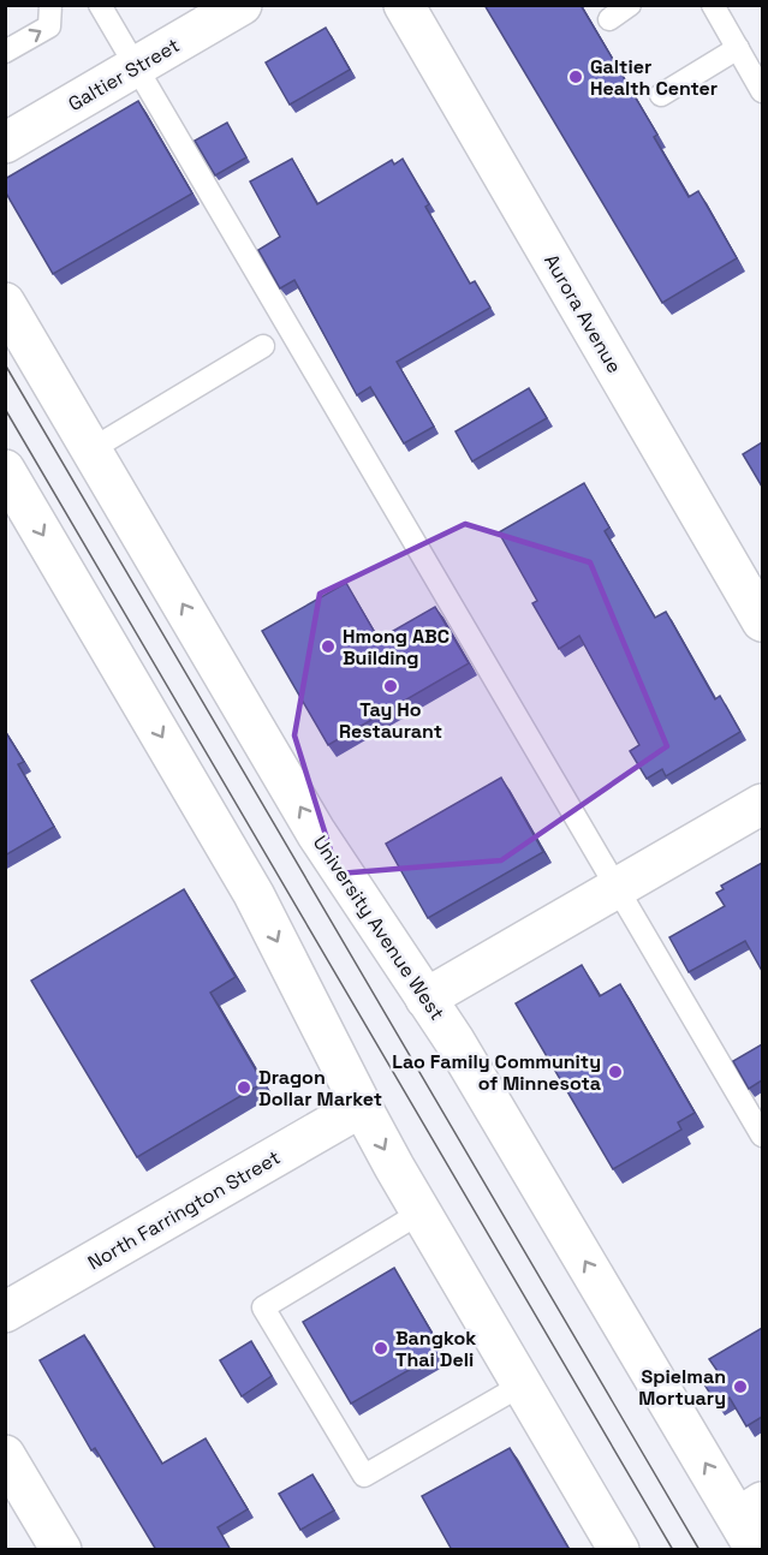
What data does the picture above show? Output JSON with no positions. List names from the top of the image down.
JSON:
{
  "streets": {
    "main road": [
      "Galtier Street",
      "Aurora Avenue",
      "University Avenue West",
      "North Farrington Street"
    ]
  },
  "places": [
    "Galtier Health Center",
    "Hmong ABC Building",
    "Tay Ho Restaurant",
    "Lao Family Community of Minnesota",
    "Dragon Dollar Market",
    "Bangkok Thai Deli",
    "Spielman Mortuary"
  ]
}
